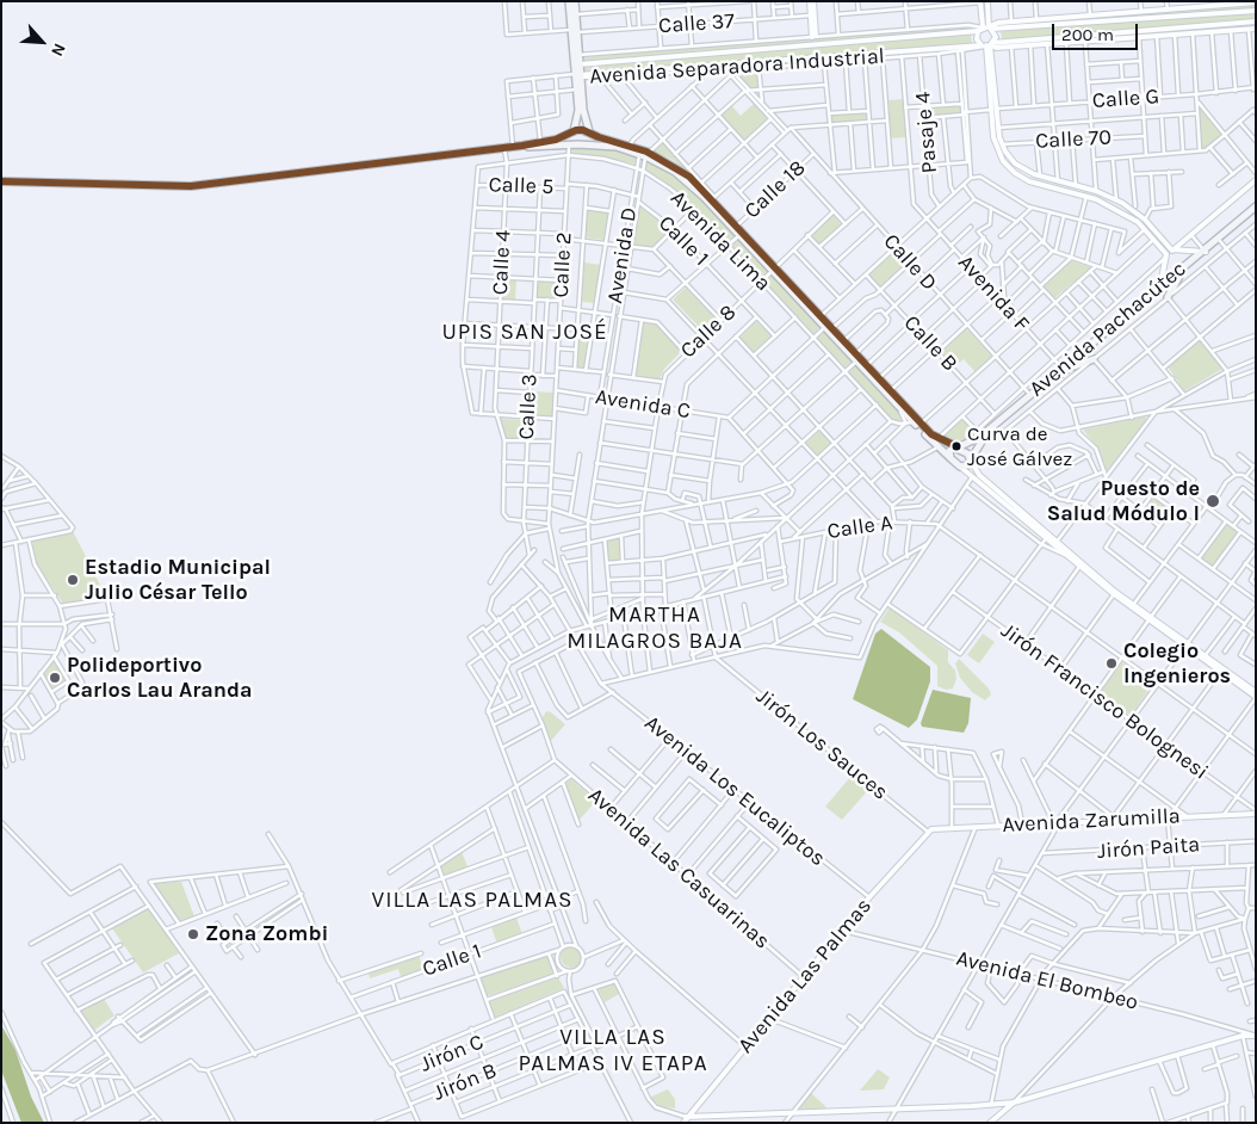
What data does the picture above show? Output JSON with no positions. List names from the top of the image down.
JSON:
{
  "streets": {
    "main road": [
      "Avenida Separadora Industrial",
      "Avenida Lima",
      "Avenida Pachacútec",
      "Avenida Zarumilla",
      "Avenida Las Palmas"
    ],
    "street": [
      "Calle 37",
      "Calle G",
      "Pasaje 4",
      "Calle 70",
      "Calle 5",
      "Calle 18",
      "Calle 1",
      "Avenida D",
      "Calle 4",
      "Calle D",
      "Calle 2",
      "Avenida F",
      "Calle 8",
      "Calle B",
      "Avenida C",
      "Calle 3",
      "Calle A",
      "Jirón Francisco Bolognesi",
      "Jirón Los Sauces",
      "Avenida Los Eucaliptos",
      "Jirón Paita",
      "Avenida Las Casuarinas",
      "Avenida El Bombeo",
      "Jirón C",
      "Jirón B"
    ]
  },
  "crossings": [
    ["Avenida Separadora Industrial", "Pasaje 4"],
    ["Avenida Separadora Industrial", "Avenida F"],
    ["Calle 5", "Avenida Lima"],
    ["Calle 5", "Calle 4"],
    ["Calle 5", "Calle 2"],
    ["Calle 5", "Calle 3"],
    ["Calle 18", "Avenida Lima"],
    ["Calle 18", "Calle D"],
    ["Calle 1", "Avenida D"],
    ["Calle 1", "Calle 8"],
    ["Avenida Lima", "Avenida D"],
    ["Avenida Lima", "Calle 4"],
    ["Avenida Lima", "Calle 2"],
    ["Avenida Lima", "Avenida Pachacútec"],
    ["Avenida Lima", "Calle 8"],
    ["Avenida D", "Avenida C"],
    ["Calle 4", "Calle 3"],
    ["Calle D", "Avenida Pachacútec"],
    ["Calle 2", "Avenida C"],
    ["Avenida F", "Avenida Pachacútec"],
    ["Avenida Pachacútec", "Calle B"],
    ["Calle 8", "Avenida C"],
    ["Jirón Francisco Bolognesi", "Avenida Zarumilla"],
    ["Jirón Los Sauces", "Avenida Zarumilla"],
    ["Jirón Los Sauces", "Avenida Las Palmas"],
    ["Avenida Los Eucaliptos", "Avenida Las Palmas"],
    ["Avenida Zarumilla", "Avenida Las Palmas"],
    ["Avenida Las Casuarinas", "Avenida Las Palmas"],
    ["Avenida Las Palmas", "Avenida El Bombeo"]
  ],
  "districts": [
    "UPIS SAN JOSÉ",
    "MARTHA MILAGROS BAJA",
    "VILLA LAS PALMAS",
    "VILLA LAS PALMAS IV ETAPA"
  ],
  "places": [
    "Curva de José Gálvez",
    "Puesto de Salud Módulo I",
    "Estadio Municipal Julio César Tello",
    "Colegio Ingenieros",
    "Polideportivo Carlos Lau Aranda",
    "Zona Zombi"
  ],
  "scale_bar": "200 m",
  "north": "bottom right"
}
